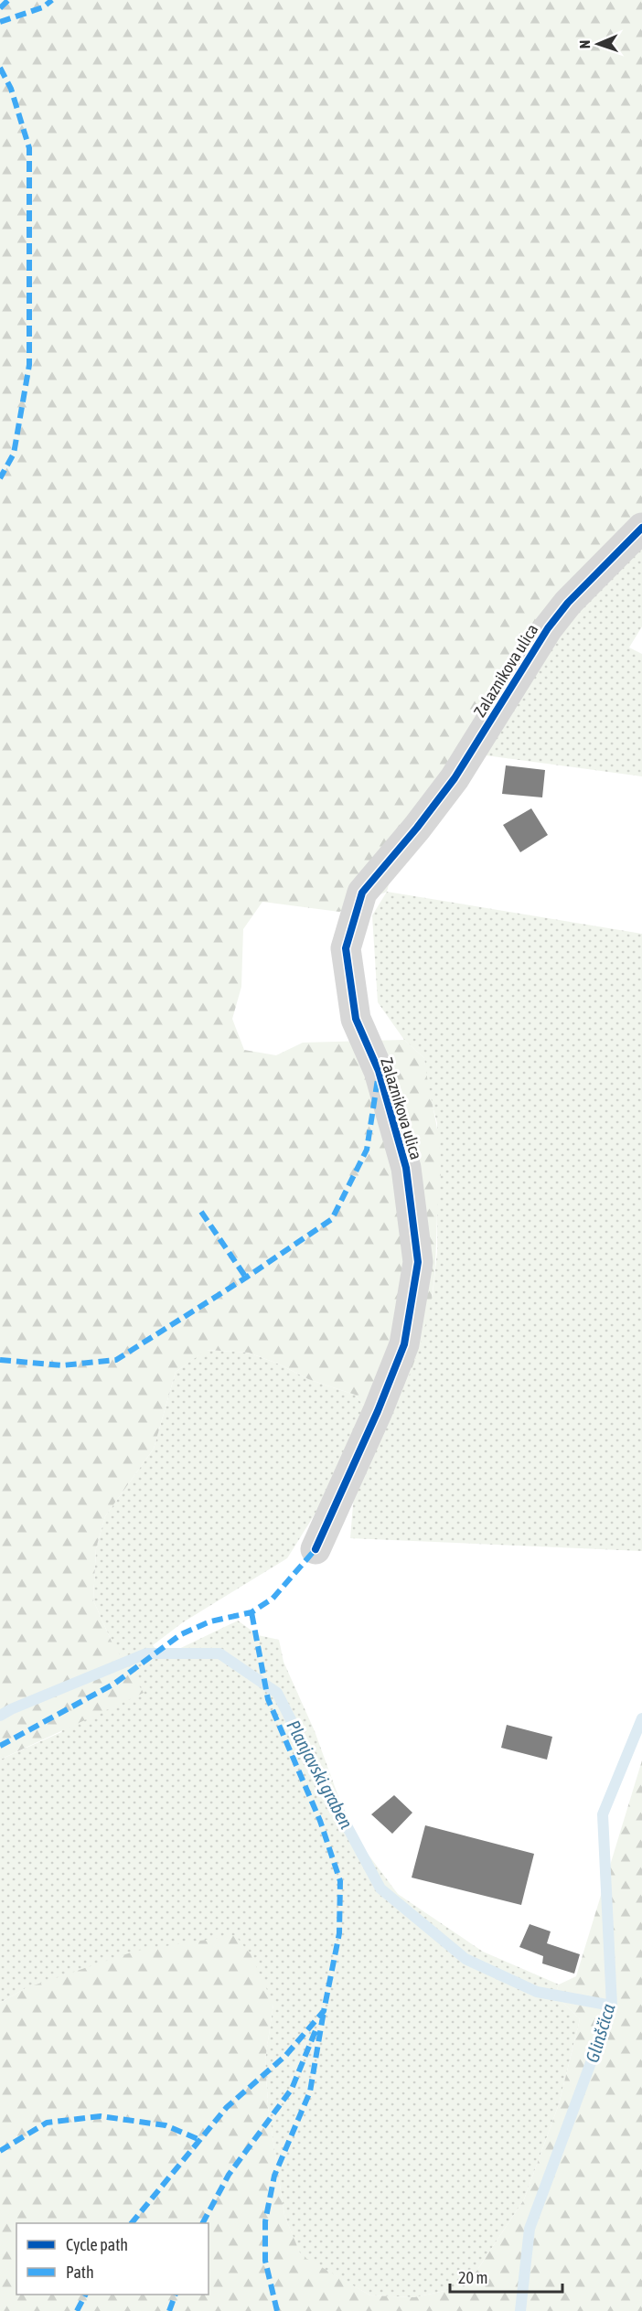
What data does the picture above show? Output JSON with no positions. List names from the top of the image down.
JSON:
{
  "streets": {
    "street": ["Zalaznikova ulica"]
  },
  "water": ["Planjavski graben", "Glinščica"],
  "legend": ["Cycle path", "Path"],
  "scale_bar": "20 m",
  "north": "left"
}
